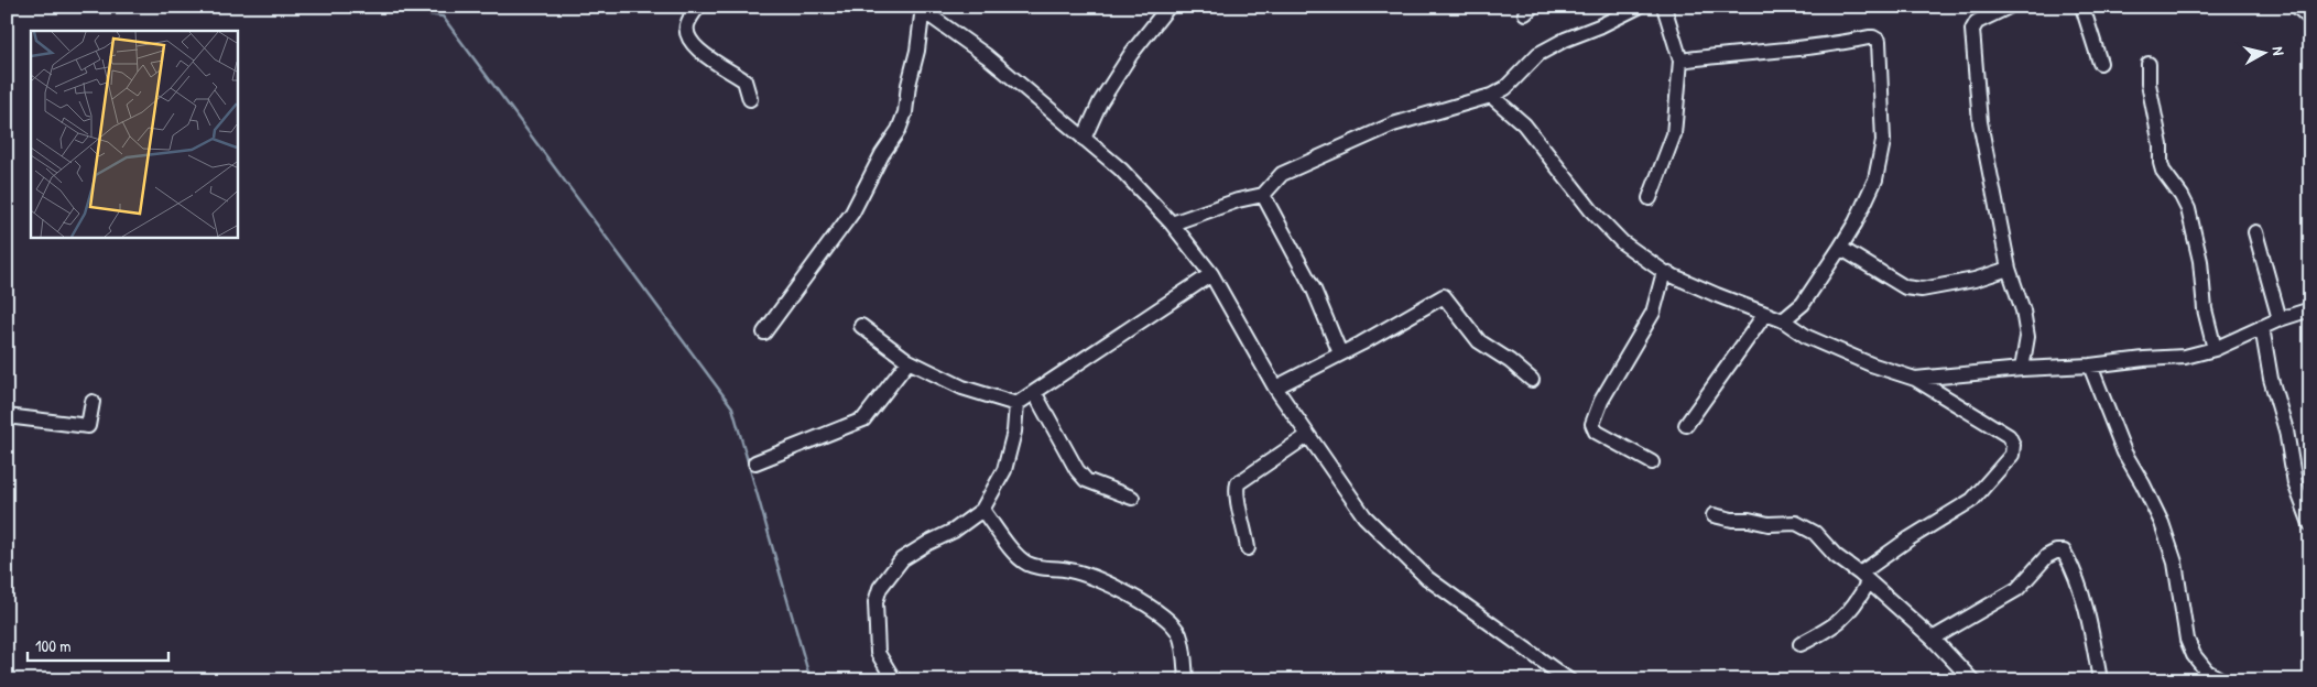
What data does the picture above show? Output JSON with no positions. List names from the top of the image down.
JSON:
{
  "scale_bar": "100 m",
  "north": "right"
}
